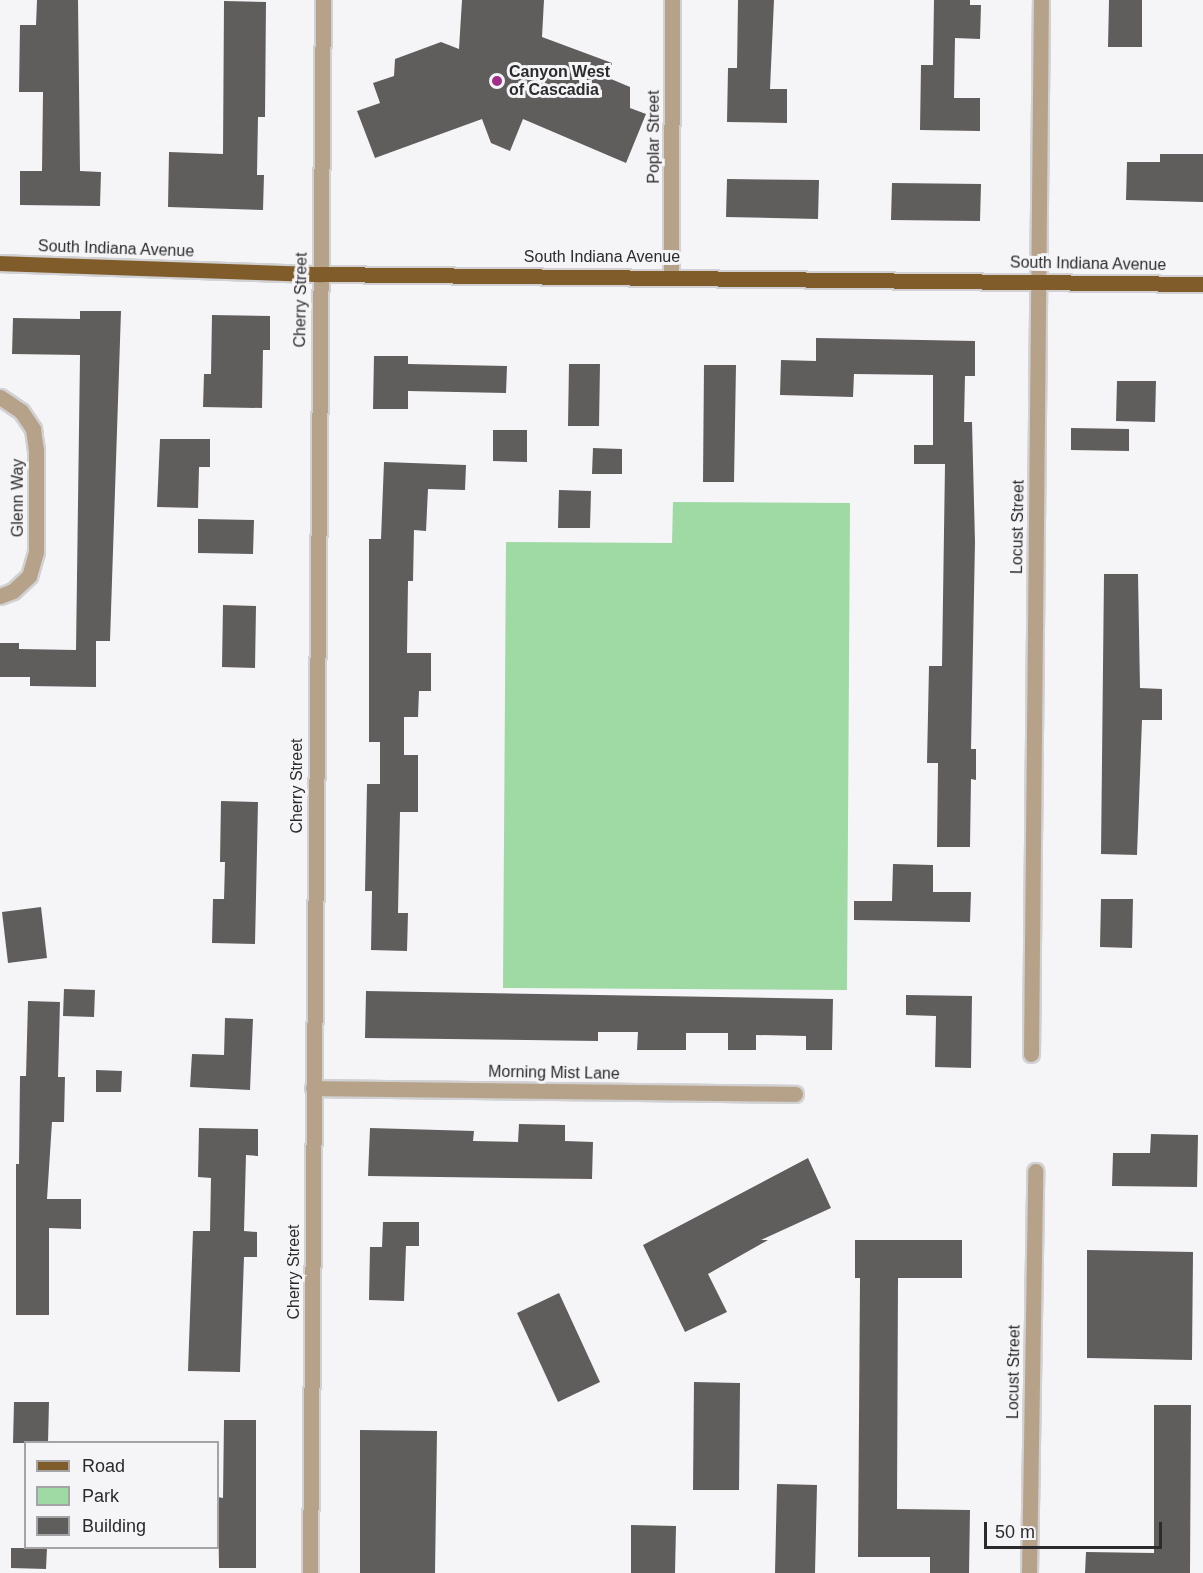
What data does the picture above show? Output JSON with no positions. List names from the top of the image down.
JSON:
{
  "streets": {
    "main road": ["South Indiana Avenue"],
    "street": [
      "Poplar Street",
      "Cherry Street",
      "Glenn Way",
      "Locust Street",
      "Morning Mist Lane"
    ]
  },
  "crossings": [
    ["Poplar Street", "South Indiana Avenue"],
    ["South Indiana Avenue", "Cherry Street"],
    ["South Indiana Avenue", "Locust Street"],
    ["Cherry Street", "Morning Mist Lane"]
  ],
  "places": ["Canyon West of Cascadia"],
  "legend": ["Road", "Park", "Building"],
  "scale_bar": "50 m"
}
